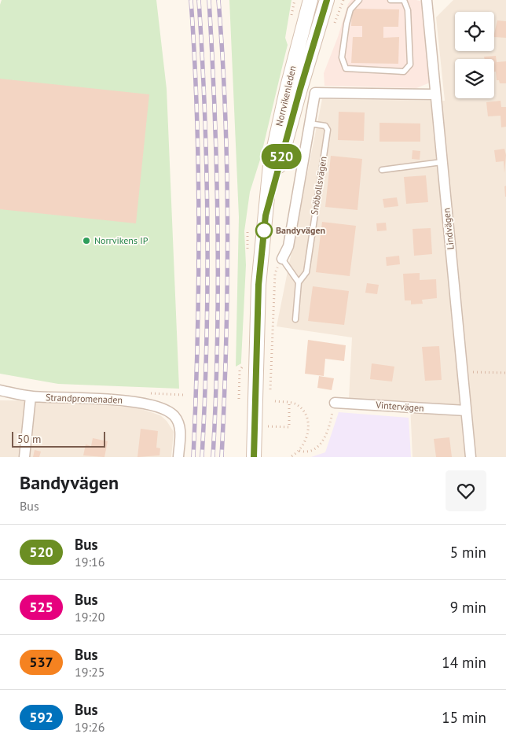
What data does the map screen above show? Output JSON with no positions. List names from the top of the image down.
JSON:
{
  "streets": {
    "main road": ["Norrvikenleden"],
    "street": [
      "Snöbollsvägen",
      "Lindvägen",
      "Strandpromenaden",
      "Vintervägen"
    ]
  },
  "crossings": [
    ["Snöbollsvägen", "Lindvägen"],
    ["Lindvägen", "Vintervägen"]
  ],
  "places": ["Bandyvägen", "Norrvikens IP"],
  "lines": ["bus line 520"],
  "scale_bar": "50 m",
  "page": {
    "on_map": "520",
    "scale": "50 m",
    "heading": ["Bandyvägen", "Bus"],
    "list": [
      {
        "mark": "520",
        "name": "Bus",
        "note": "19:16",
        "value": "5 min"
      },
      {
        "mark": "525",
        "name": "Bus",
        "note": "19:20",
        "value": "9 min"
      },
      {
        "mark": "537",
        "name": "Bus",
        "note": "19:25",
        "value": "14 min"
      },
      {
        "mark": "592",
        "name": "Bus",
        "note": "19:26",
        "value": "15 min"
      }
    ]
  }
}
